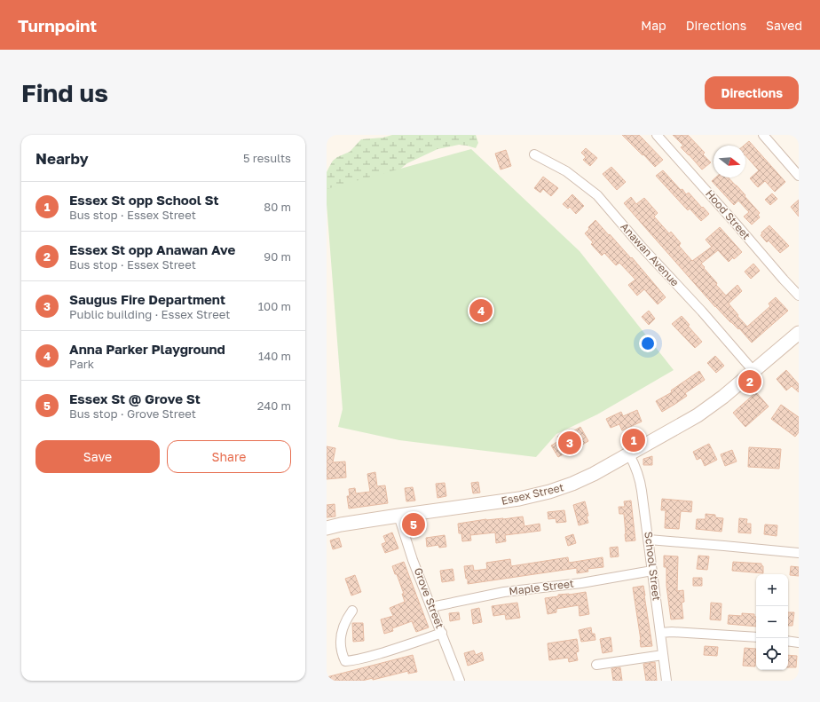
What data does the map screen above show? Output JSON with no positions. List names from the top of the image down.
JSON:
{
  "streets": {
    "main road": ["Essex Street"],
    "street": [
      "Hood Street",
      "Anawan Avenue",
      "School Street",
      "Maple Street",
      "Grove Street"
    ]
  },
  "crossings": [
    ["Anawan Avenue", "Essex Street"],
    ["Essex Street", "School Street"],
    ["Essex Street", "Grove Street"],
    ["School Street", "Maple Street"],
    ["Maple Street", "Grove Street"]
  ],
  "north": "right",
  "page": {
    "header": "Turnpoint",
    "nav": ["Map", "Directions", "Saved"],
    "buttons": [
      "Directions",
      ["Save", "Share"]
    ],
    "title": "Find us",
    "heading": ["Nearby", "5 results"],
    "list": [
      {
        "mark": "1",
        "name": "Essex St opp School St",
        "note": "Bus stop · Essex Street",
        "value": "80 m"
      },
      {
        "mark": "2",
        "name": "Essex St opp Anawan Ave",
        "note": "Bus stop · Essex Street",
        "value": "90 m"
      },
      {
        "mark": "3",
        "name": "Saugus Fire Department",
        "note": "Public building · Essex Street",
        "value": "100 m"
      },
      {
        "mark": "4",
        "name": "Anna Parker Playground",
        "note": "Park",
        "value": "140 m"
      },
      {
        "mark": "5",
        "name": "Essex St @ Grove St",
        "note": "Bus stop · Grove Street",
        "value": "240 m"
      }
    ],
    "pins": [
      "4",
      "2",
      "1",
      "3",
      "5"
    ],
    "map_buttons": ["+", "−"]
  }
}
